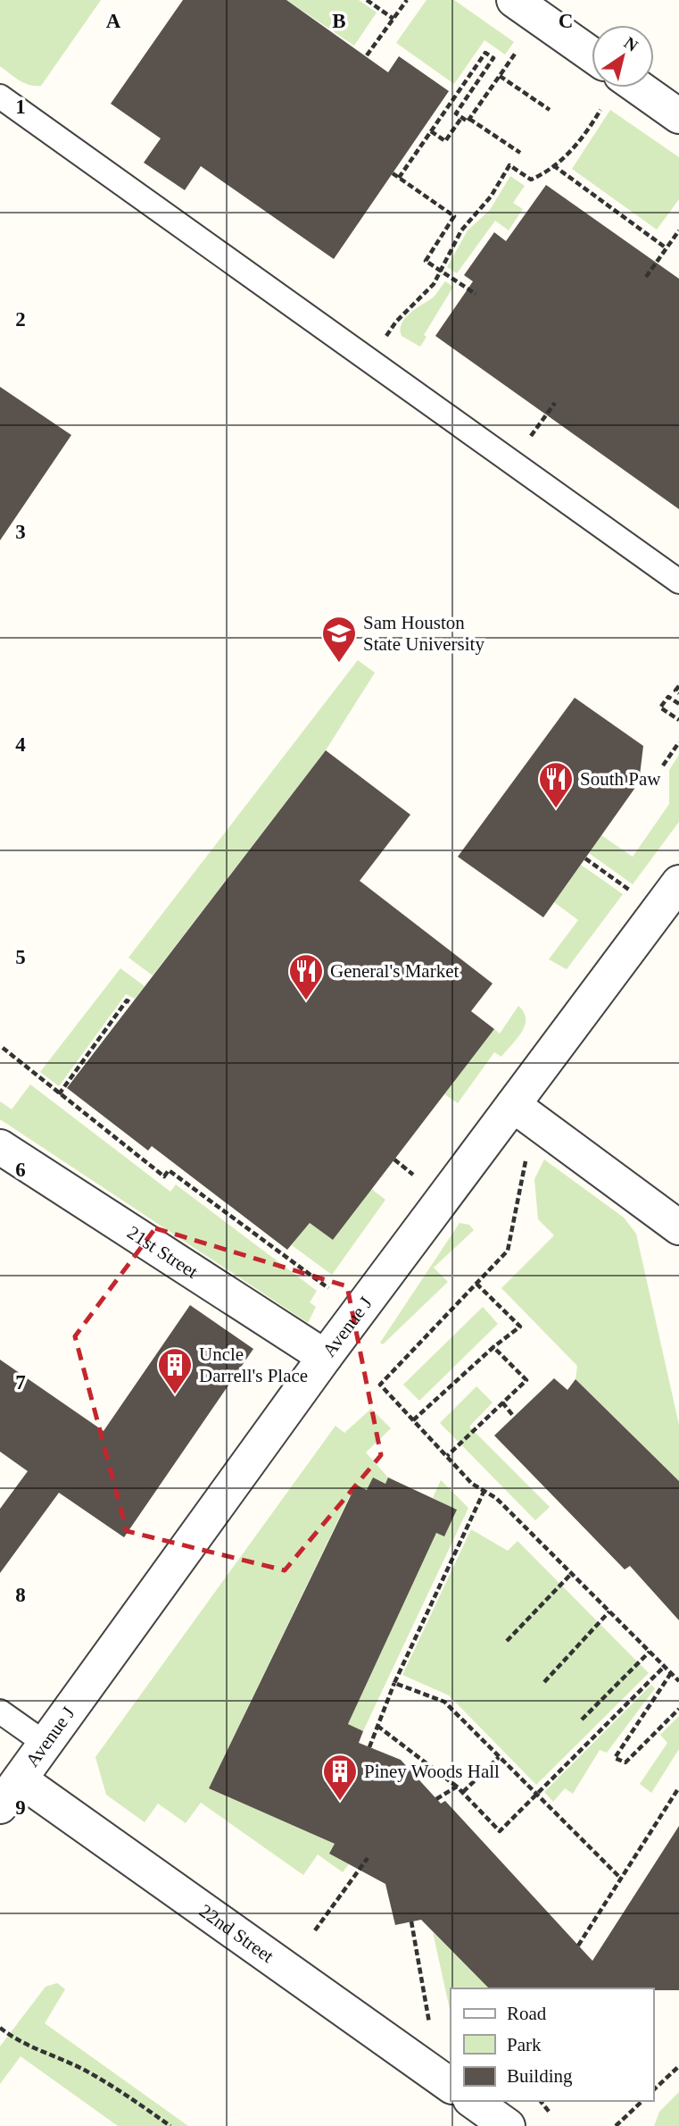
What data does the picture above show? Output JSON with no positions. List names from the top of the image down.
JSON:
{
  "streets": {
    "street": ["21st Street", "Avenue J", "22nd Street"]
  },
  "crossings": [
    ["21st Street", "Avenue J"],
    ["Avenue J", "22nd Street"]
  ],
  "places": {
    "school or university": ["Sam Houston State University"],
    "restaurant": ["South Paw", "General's Market"],
    "building": ["Uncle Darrell's Place", "Piney Woods Hall"]
  },
  "legend": ["Road", "Park", "Building"],
  "north": "top right",
  "grid": {
    "columns": ["A", "B", "C"],
    "rows": [
      "1",
      "2",
      "3",
      "4",
      "5",
      "6",
      "7",
      "8",
      "9"
    ]
  }
}
